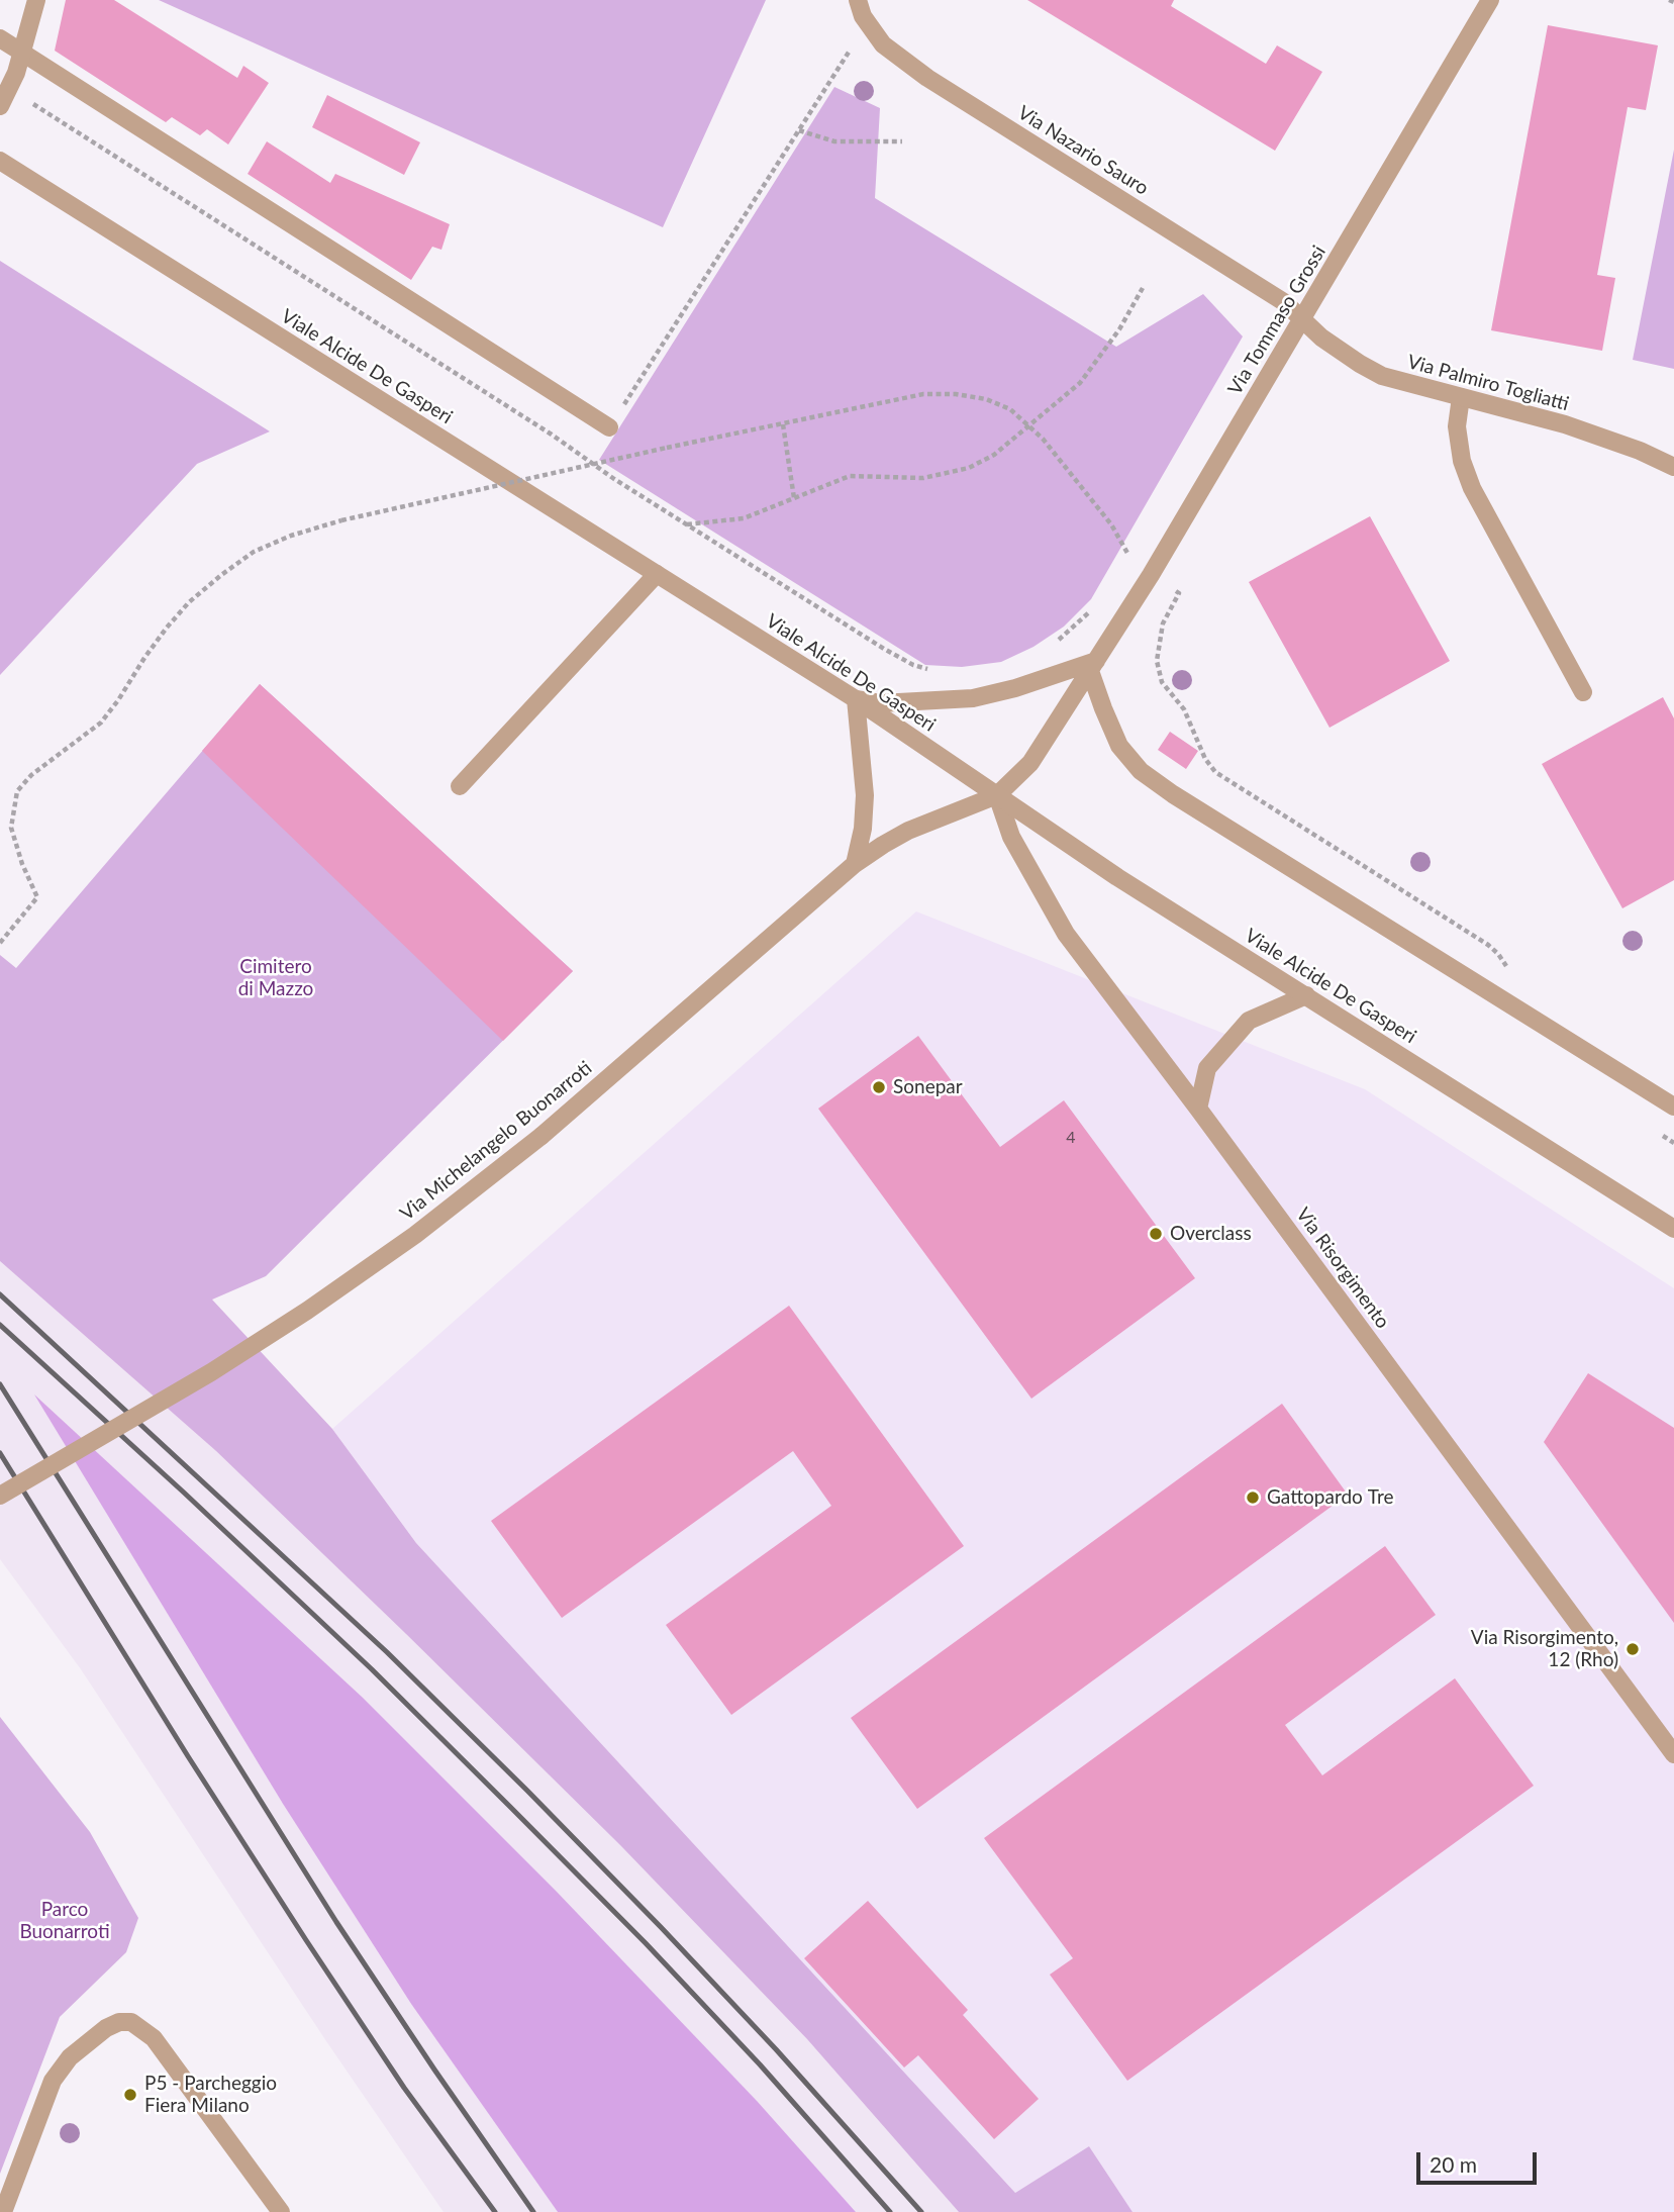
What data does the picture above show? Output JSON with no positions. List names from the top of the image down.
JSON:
{
  "streets": {
    "street": [
      "Via Nazario Sauro",
      "Via Tommaso Grossi",
      "Viale Alcide De Gasperi",
      "Via Palmiro Togliatti",
      "Via Michelangelo Buonarroti",
      "Via Risorgimento"
    ]
  },
  "crossings": [
    ["Via Nazario Sauro", "Via Tommaso Grossi"],
    ["Via Nazario Sauro", "Via Palmiro Togliatti"],
    ["Via Tommaso Grossi", "Viale Alcide De Gasperi"],
    ["Via Tommaso Grossi", "Via Palmiro Togliatti"],
    ["Via Tommaso Grossi", "Via Michelangelo Buonarroti"],
    ["Via Tommaso Grossi", "Via Risorgimento"],
    ["Viale Alcide De Gasperi", "Via Michelangelo Buonarroti"],
    ["Viale Alcide De Gasperi", "Via Risorgimento"],
    ["Via Michelangelo Buonarroti", "Via Risorgimento"]
  ],
  "parks": ["Cimitero di Mazzo", "Parco Buonarroti"],
  "places": [
    "Sonepar",
    "Overclass",
    "Gattopardo Tre",
    "Via Risorgimento, 12 (Rho)",
    "P5 - Parcheggio Fiera Milano"
  ],
  "house_numbers": ["4"],
  "scale_bar": "20 m"
}
